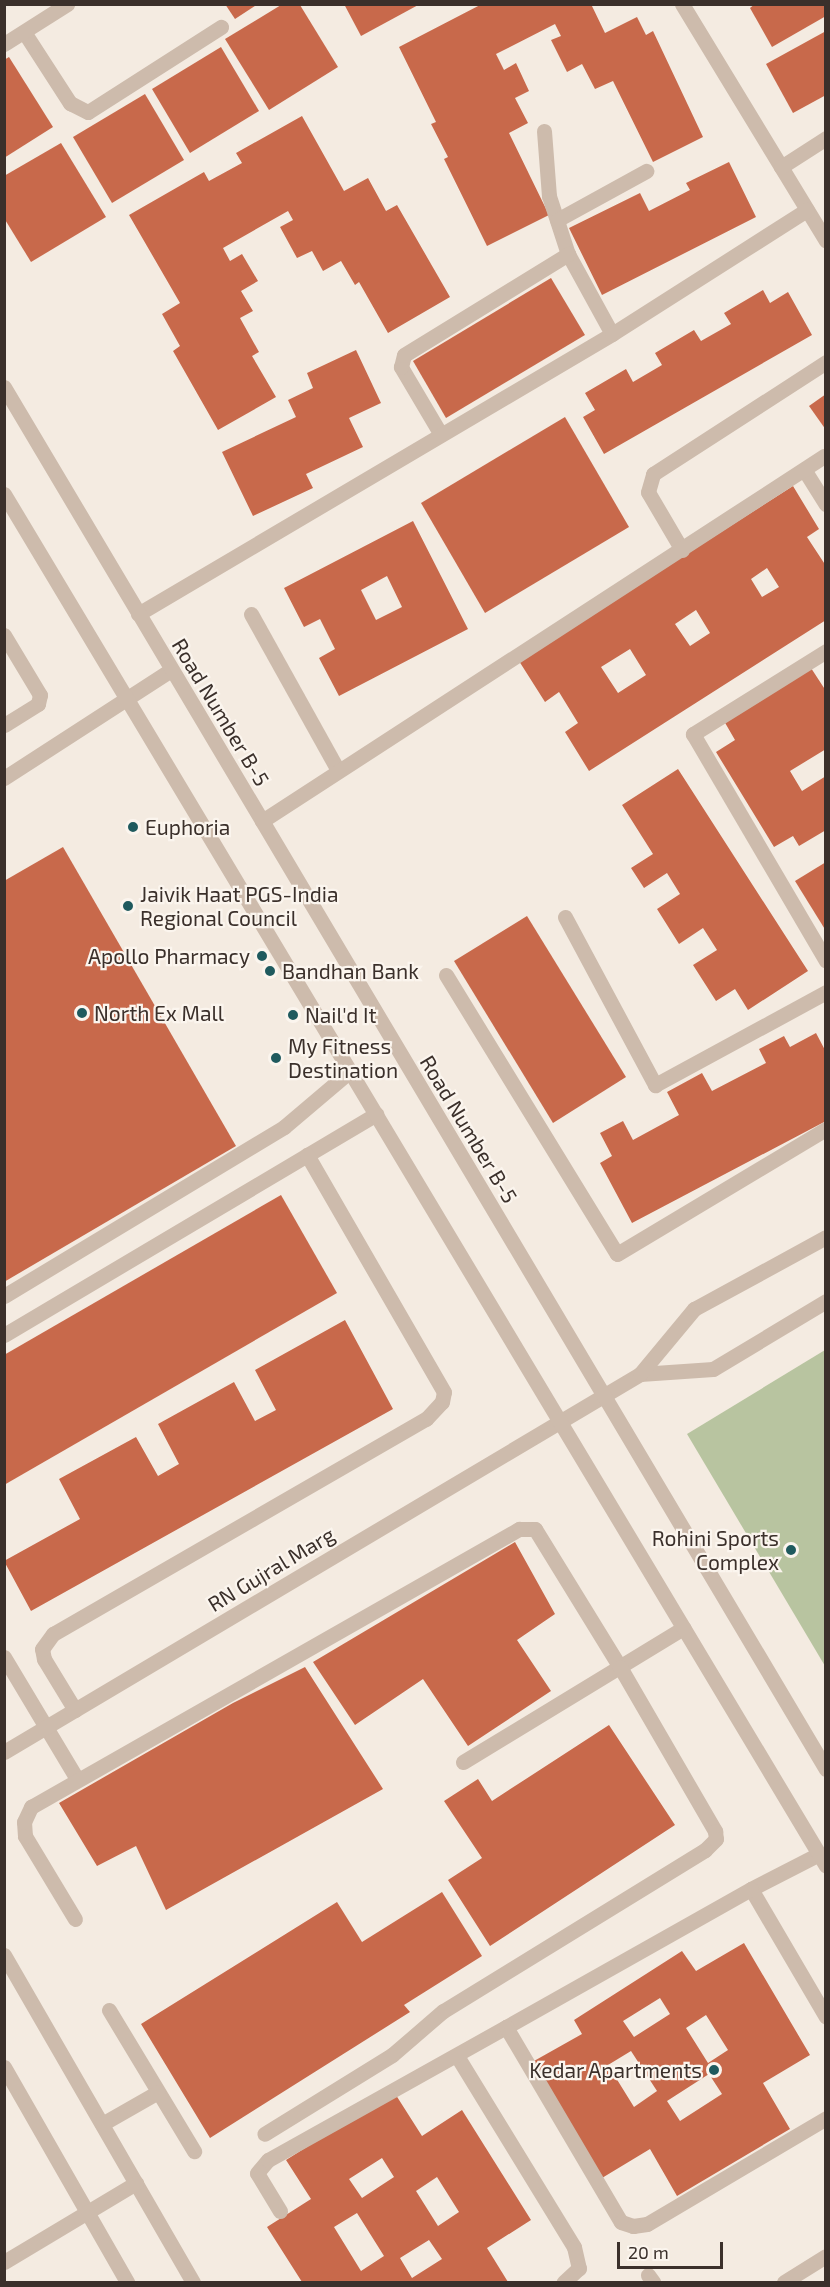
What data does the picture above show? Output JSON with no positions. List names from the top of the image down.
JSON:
{
  "streets": {
    "street": ["Road Number B-5", "RN Gujral Marg"]
  },
  "crossings": [
    ["Road Number B-5", "RN Gujral Marg"]
  ],
  "places": [
    "Euphoria",
    "Jaivik Haat PGS-India Regional Council",
    "Apollo Pharmacy",
    "Bandhan Bank",
    "North Ex Mall",
    "Nail'd It",
    "My Fitness Destination",
    "Rohini Sports Complex",
    "Kedar Apartments"
  ],
  "scale_bar": "20 m"
}
